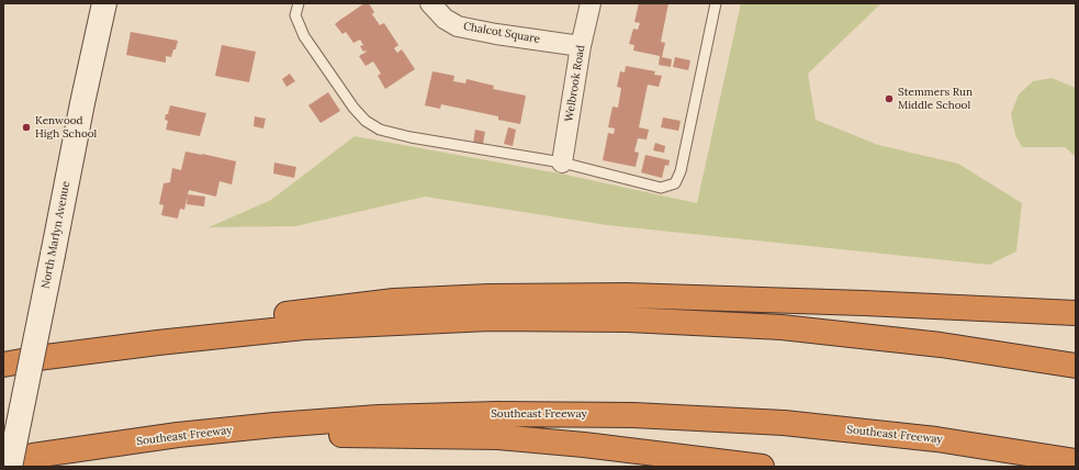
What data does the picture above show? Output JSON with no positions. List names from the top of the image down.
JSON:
{
  "streets": {
    "highway": ["Southeast Freeway"],
    "street": ["Chalcot Square", "Welbrook Road", "North Marlyn Avenue"]
  },
  "crossings": [
    ["Chalcot Square", "Welbrook Road"]
  ],
  "places": ["Stemmers Run Middle School", "Kenwood High School"]
}
